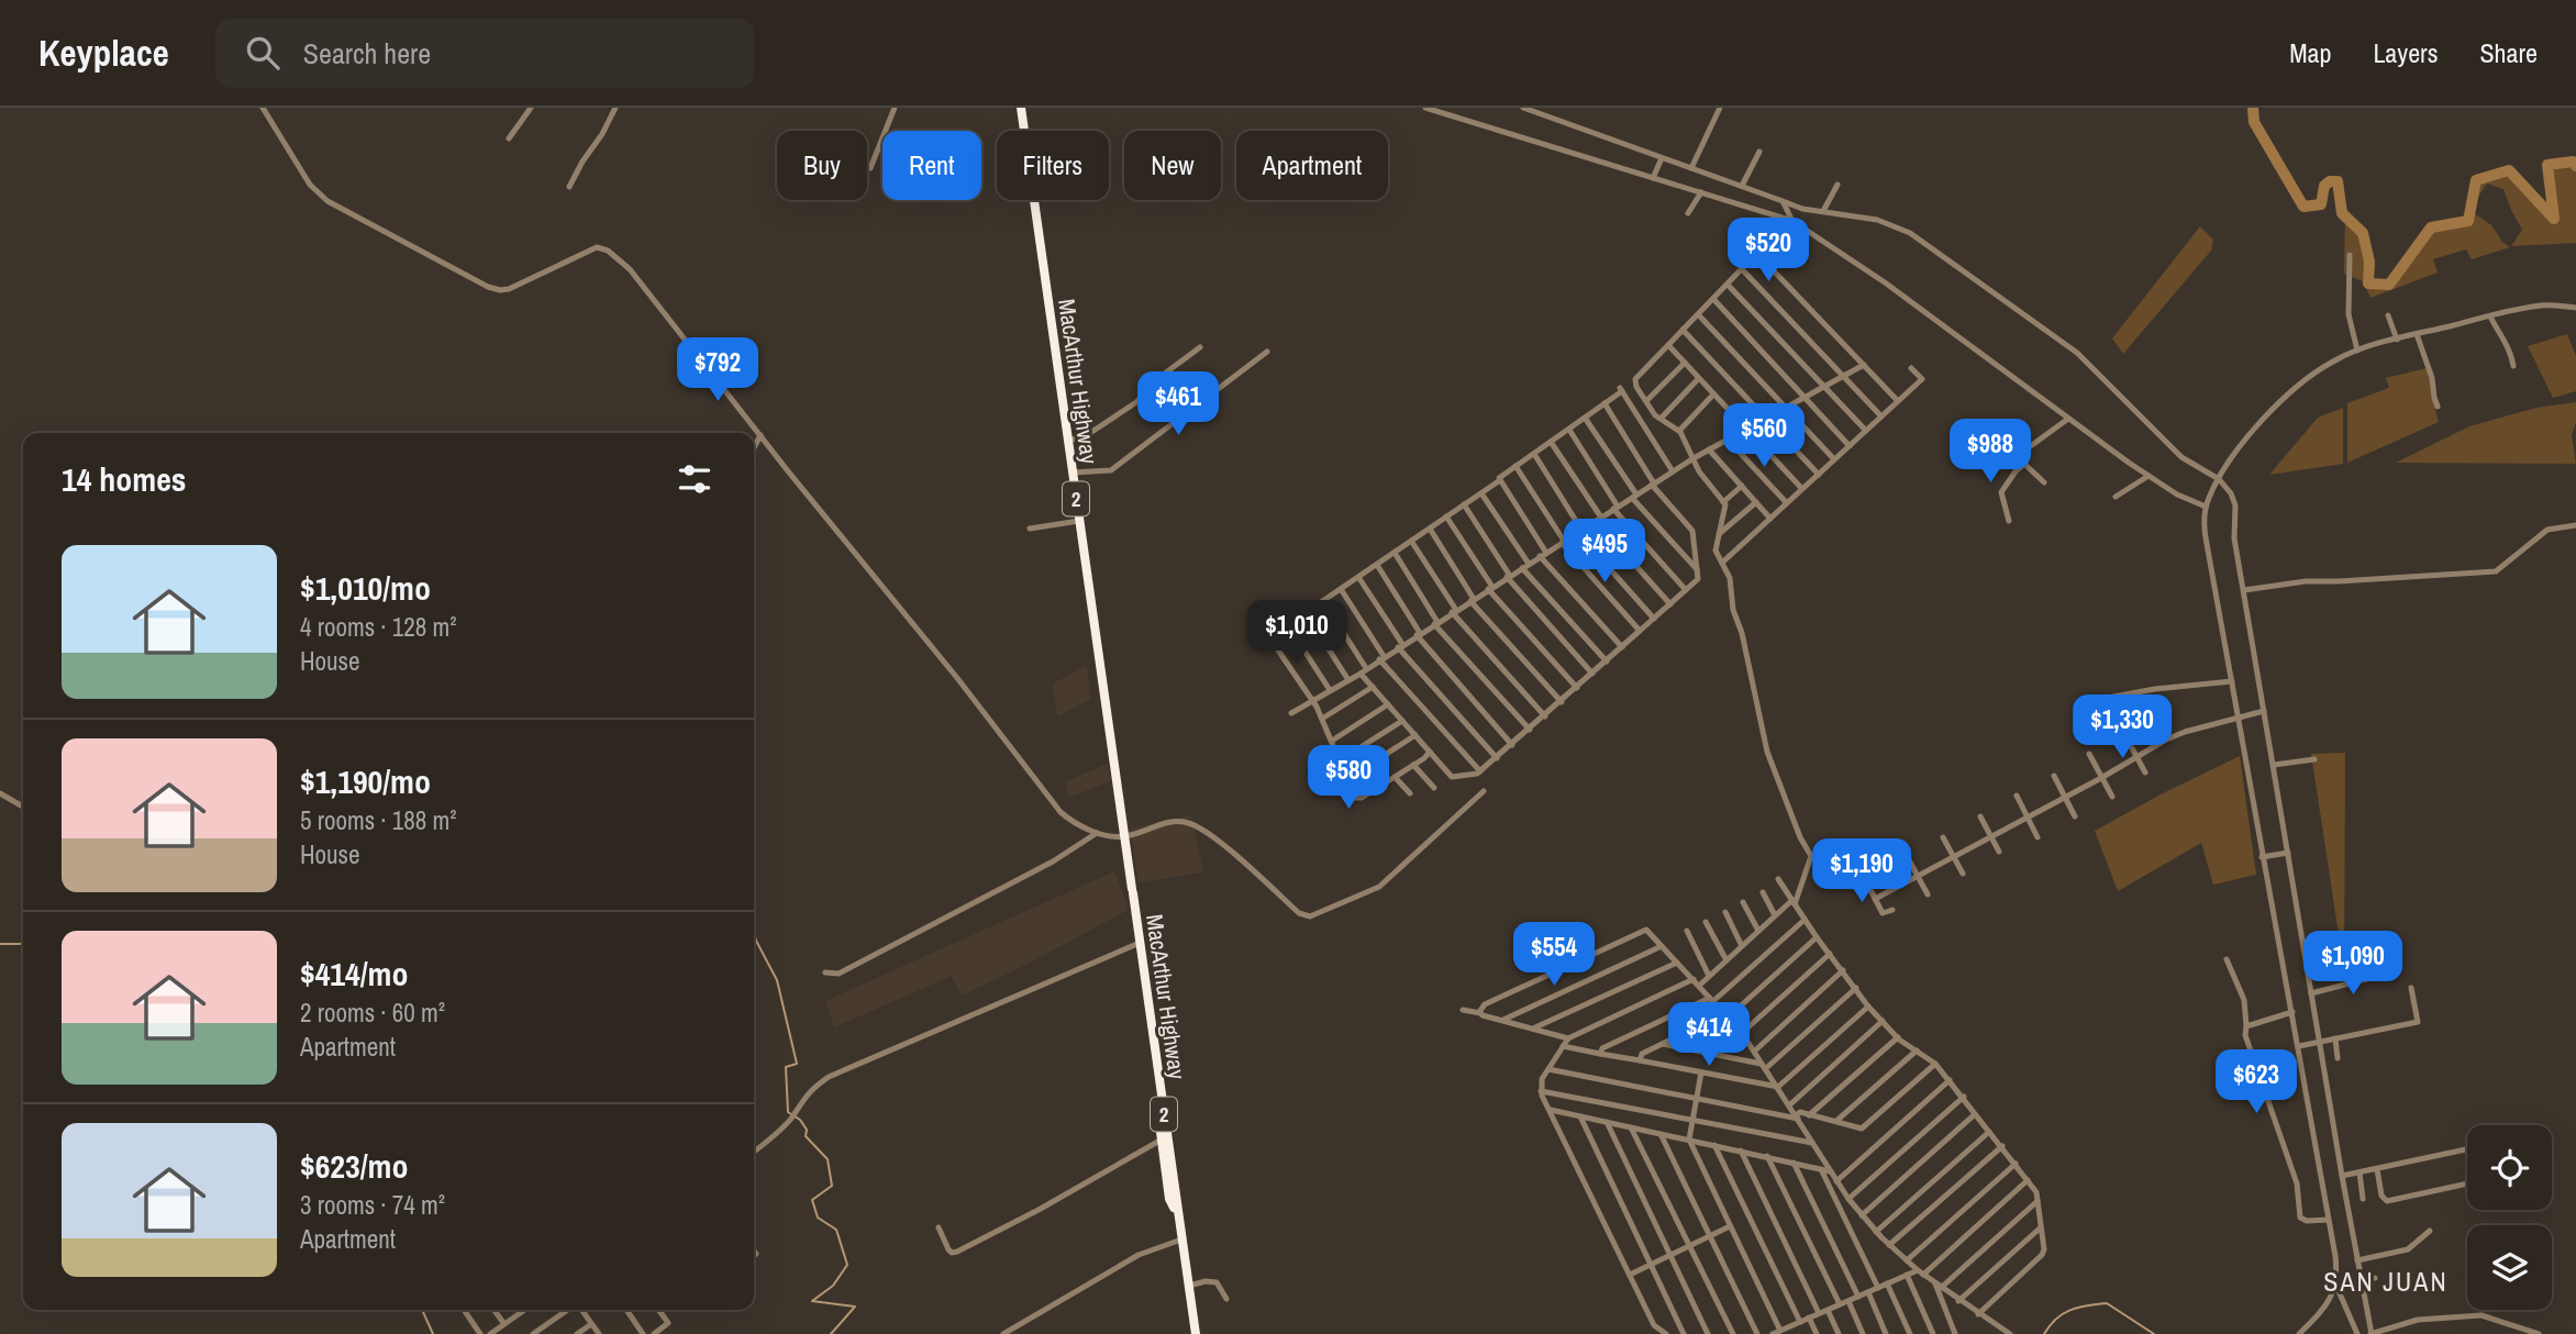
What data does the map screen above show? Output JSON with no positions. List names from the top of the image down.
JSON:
{
  "streets": {
    "highway": ["MacArthur Highway", "2"]
  },
  "districts": ["SAN JUAN"],
  "page": {
    "header": "Keyplace",
    "search": "Search here",
    "nav": ["Map", "Layers", "Share"],
    "chip": [
      "Buy",
      "Rent",
      "Filters",
      "New",
      "Apartment"
    ],
    "price": [
      "$520",
      "$792",
      "$461",
      "$560",
      "$988",
      "$495",
      "$1,010",
      "$1,330",
      "$580",
      "$1,190",
      "$554",
      "$1,090",
      "$414",
      "$623"
    ],
    "heading": "14 homes",
    "list": [
      {
        "name": "$1,010/mo",
        "note": "4 rooms · 128 m² · House"
      },
      {
        "name": "$1,190/mo",
        "note": "5 rooms · 188 m² · House"
      },
      {
        "name": "$414/mo",
        "note": "2 rooms · 60 m² · Apartment"
      },
      {
        "name": "$623/mo",
        "note": "3 rooms · 74 m² · Apartment"
      }
    ]
  }
}
